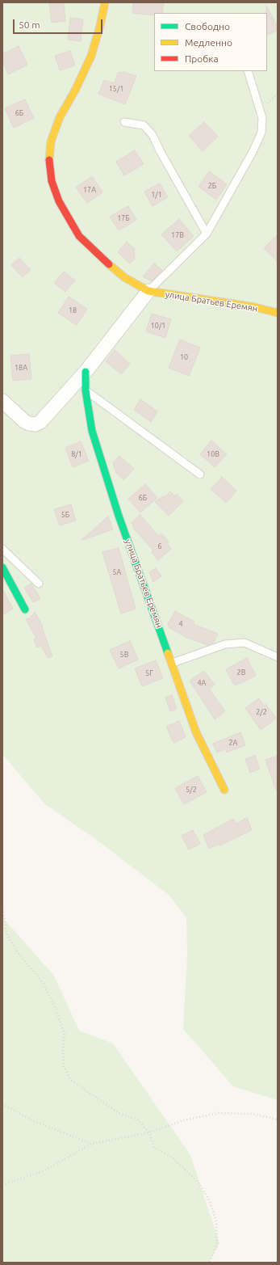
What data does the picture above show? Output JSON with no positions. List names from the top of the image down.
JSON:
{
  "streets": {
    "street": ["улица Братьев Еремян"]
  },
  "house_numbers": [
    "15/1",
    "6Б",
    "2Б",
    "17А",
    "1/1",
    "17Б",
    "17В",
    "18",
    "10/1",
    "10",
    "18А",
    "8/1",
    "10В",
    "6Б",
    "5Б",
    "6",
    "5А",
    "4",
    "5В",
    "2В",
    "5Г",
    "4А",
    "2/2",
    "2А",
    "5/2"
  ],
  "legend": ["Свободно", "Медленно", "Пробка"],
  "scale_bar": "50 m"
}
